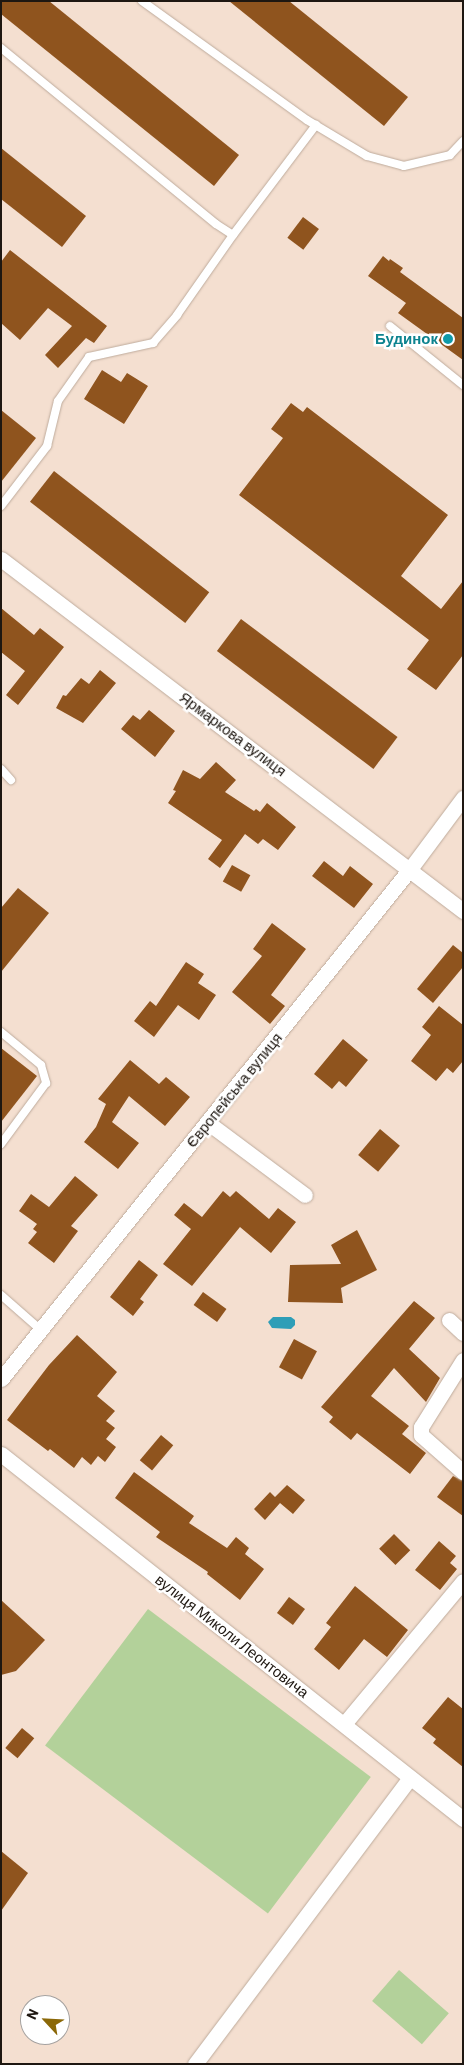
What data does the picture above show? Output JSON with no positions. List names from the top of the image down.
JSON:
{
  "streets": {
    "street": ["Ярмаркова вулиця", "Європейська вулиця", "вулиця Миколи Леонтовича"]
  },
  "crossings": [
    ["Ярмаркова вулиця", "Європейська вулиця"]
  ],
  "places": ["Будинок"],
  "north": "top left"
}
